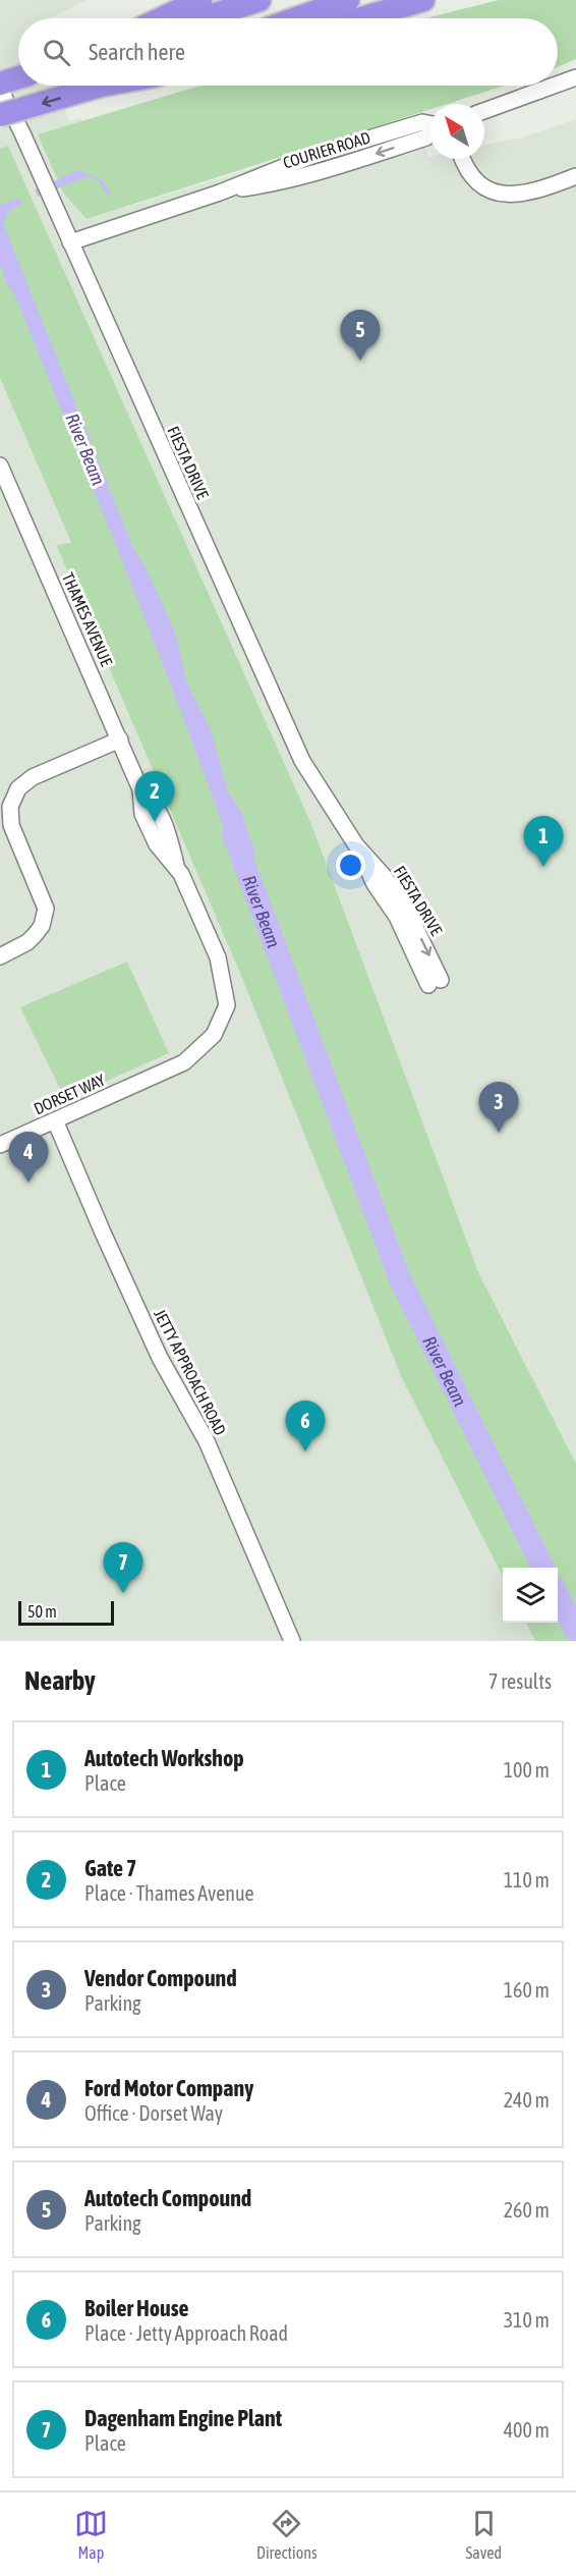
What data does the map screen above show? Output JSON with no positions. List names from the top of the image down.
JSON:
{
  "streets": {
    "street": [
      "COURIER ROAD",
      "FIESTA DRIVE",
      "THAMES AVENUE",
      "DORSET WAY",
      "JETTY APPROACH ROAD"
    ]
  },
  "crossings": [
    ["COURIER ROAD", "FIESTA DRIVE"],
    ["THAMES AVENUE", "DORSET WAY"],
    ["DORSET WAY", "JETTY APPROACH ROAD"]
  ],
  "water": ["River Beam"],
  "scale_bar": "50 m",
  "north": "top left",
  "page": {
    "search": "Search here",
    "pins": [
      "5",
      "2",
      "1",
      "3",
      "4",
      "6",
      "7"
    ],
    "scale": "50 m",
    "heading": ["Nearby", "7 results"],
    "list": [
      {
        "mark": "1",
        "name": "Autotech Workshop",
        "note": "Place",
        "value": "100 m"
      },
      {
        "mark": "2",
        "name": "Gate 7",
        "note": "Place · Thames Avenue",
        "value": "110 m"
      },
      {
        "mark": "3",
        "name": "Vendor Compound",
        "note": "Parking",
        "value": "160 m"
      },
      {
        "mark": "4",
        "name": "Ford Motor Company",
        "note": "Office · Dorset Way",
        "value": "240 m"
      },
      {
        "mark": "5",
        "name": "Autotech Compound",
        "note": "Parking",
        "value": "260 m"
      },
      {
        "mark": "6",
        "name": "Boiler House",
        "note": "Place · Jetty Approach Road",
        "value": "310 m"
      },
      {
        "mark": "7",
        "name": "Dagenham Engine Plant",
        "note": "Place",
        "value": "400 m"
      }
    ],
    "nav": ["Map", "Directions", "Saved"]
  }
}
